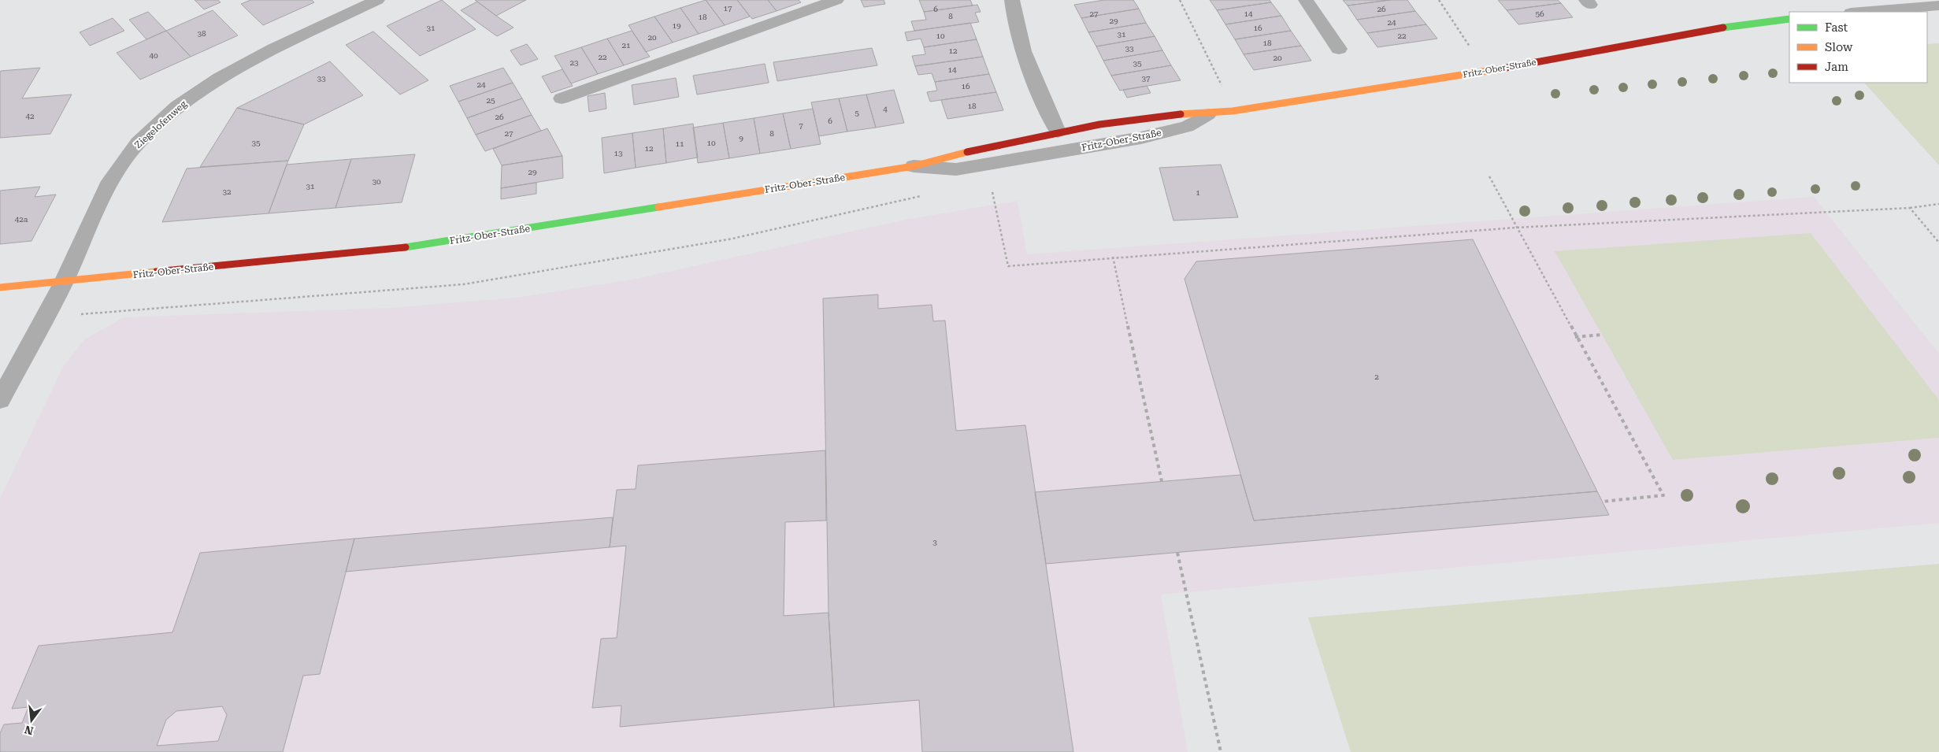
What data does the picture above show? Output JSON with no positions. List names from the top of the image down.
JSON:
{
  "streets": {
    "street": ["Fritz-Ober-Straße", "Ziegelofenweg"]
  },
  "crossings": [
    ["Fritz-Ober-Straße", "Ziegelofenweg"]
  ],
  "house_numbers": [
    "17",
    "6",
    "26",
    "27",
    "14",
    "56",
    "8",
    "18",
    "29",
    "24",
    "19",
    "31",
    "16",
    "38",
    "31",
    "10",
    "22",
    "20",
    "18",
    "21",
    "33",
    "12",
    "40",
    "22",
    "20",
    "23",
    "35",
    "14",
    "33",
    "37",
    "24",
    "16",
    "25",
    "18",
    "4",
    "5",
    "42",
    "26",
    "6",
    "7",
    "27",
    "8",
    "9",
    "35",
    "10",
    "11",
    "12",
    "13",
    "29",
    "30",
    "31",
    "32",
    "1",
    "42a",
    "2",
    "3"
  ],
  "legend": ["Fast", "Slow", "Jam"],
  "north": "bottom"
}
